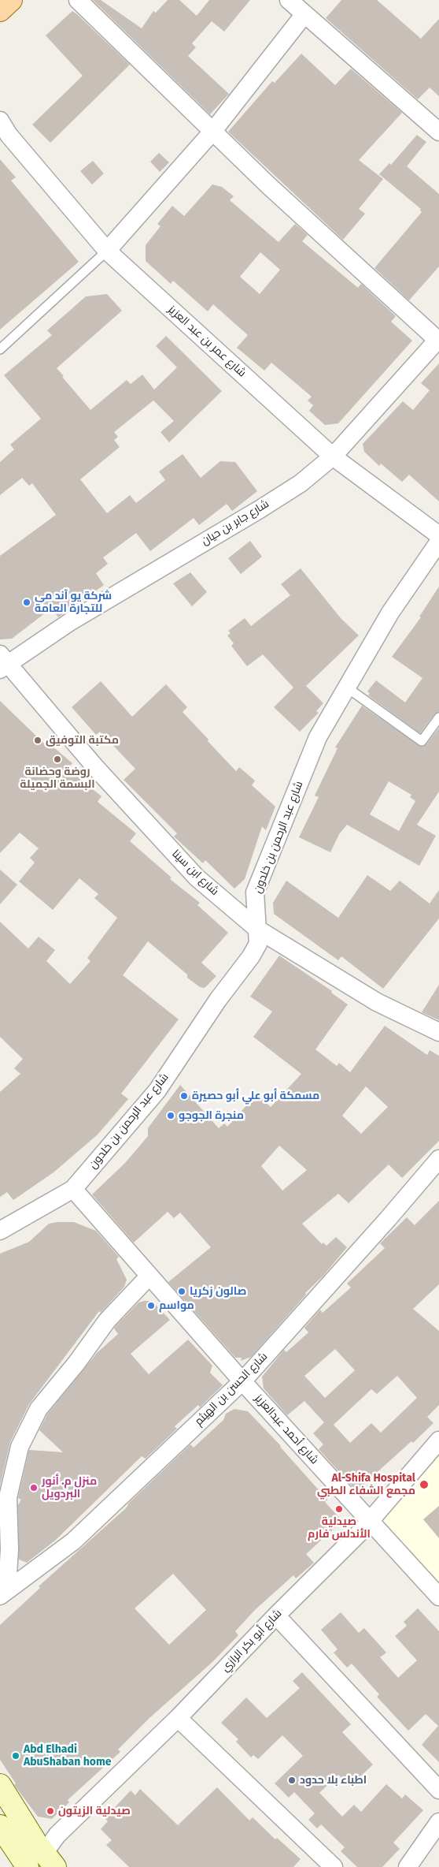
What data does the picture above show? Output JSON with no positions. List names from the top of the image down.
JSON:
{
  "streets": {
    "street": [
      "شارع عمر بن عبد العزيز",
      "شارع جابر بن حيان",
      "شارع عبد الرحمن بن خلدون",
      "شارع ابن سينا",
      "شارع الحسن بن الهيثم",
      "شارع أحمد عبدالعزيز",
      "شارع أبو بكر الرازي"
    ]
  },
  "crossings": [
    ["شارع عمر بن عبد العزيز", "شارع جابر بن حيان"],
    ["شارع جابر بن حيان", "شارع ابن سينا"],
    ["شارع عبد الرحمن بن خلدون", "شارع ابن سينا"],
    ["شارع عبد الرحمن بن خلدون", "شارع أحمد عبدالعزيز"],
    ["شارع الحسن بن الهيثم", "شارع أحمد عبدالعزيز"],
    ["شارع أحمد عبدالعزيز", "شارع أبو بكر الرازي"]
  ],
  "places": [
    "شركة يو آند مي للتجارة العامة",
    "مكتبة التوفيق",
    "روضة وحضانة البسمة الجميلة",
    "مسمكة أبو علي أبو حصيرة",
    "منجرة الجوجو",
    "صالون زكريا",
    "مواسم",
    "Al-Shifa Hospital مجمع الشفاء الطبي",
    "منزل م. أنور البردويل",
    "صيدلية الأندلس فارم",
    "Abd Elhadi AbuShaban home",
    "اطباء بلا حدود",
    "صيدلية الزيتون"
  ]
}
